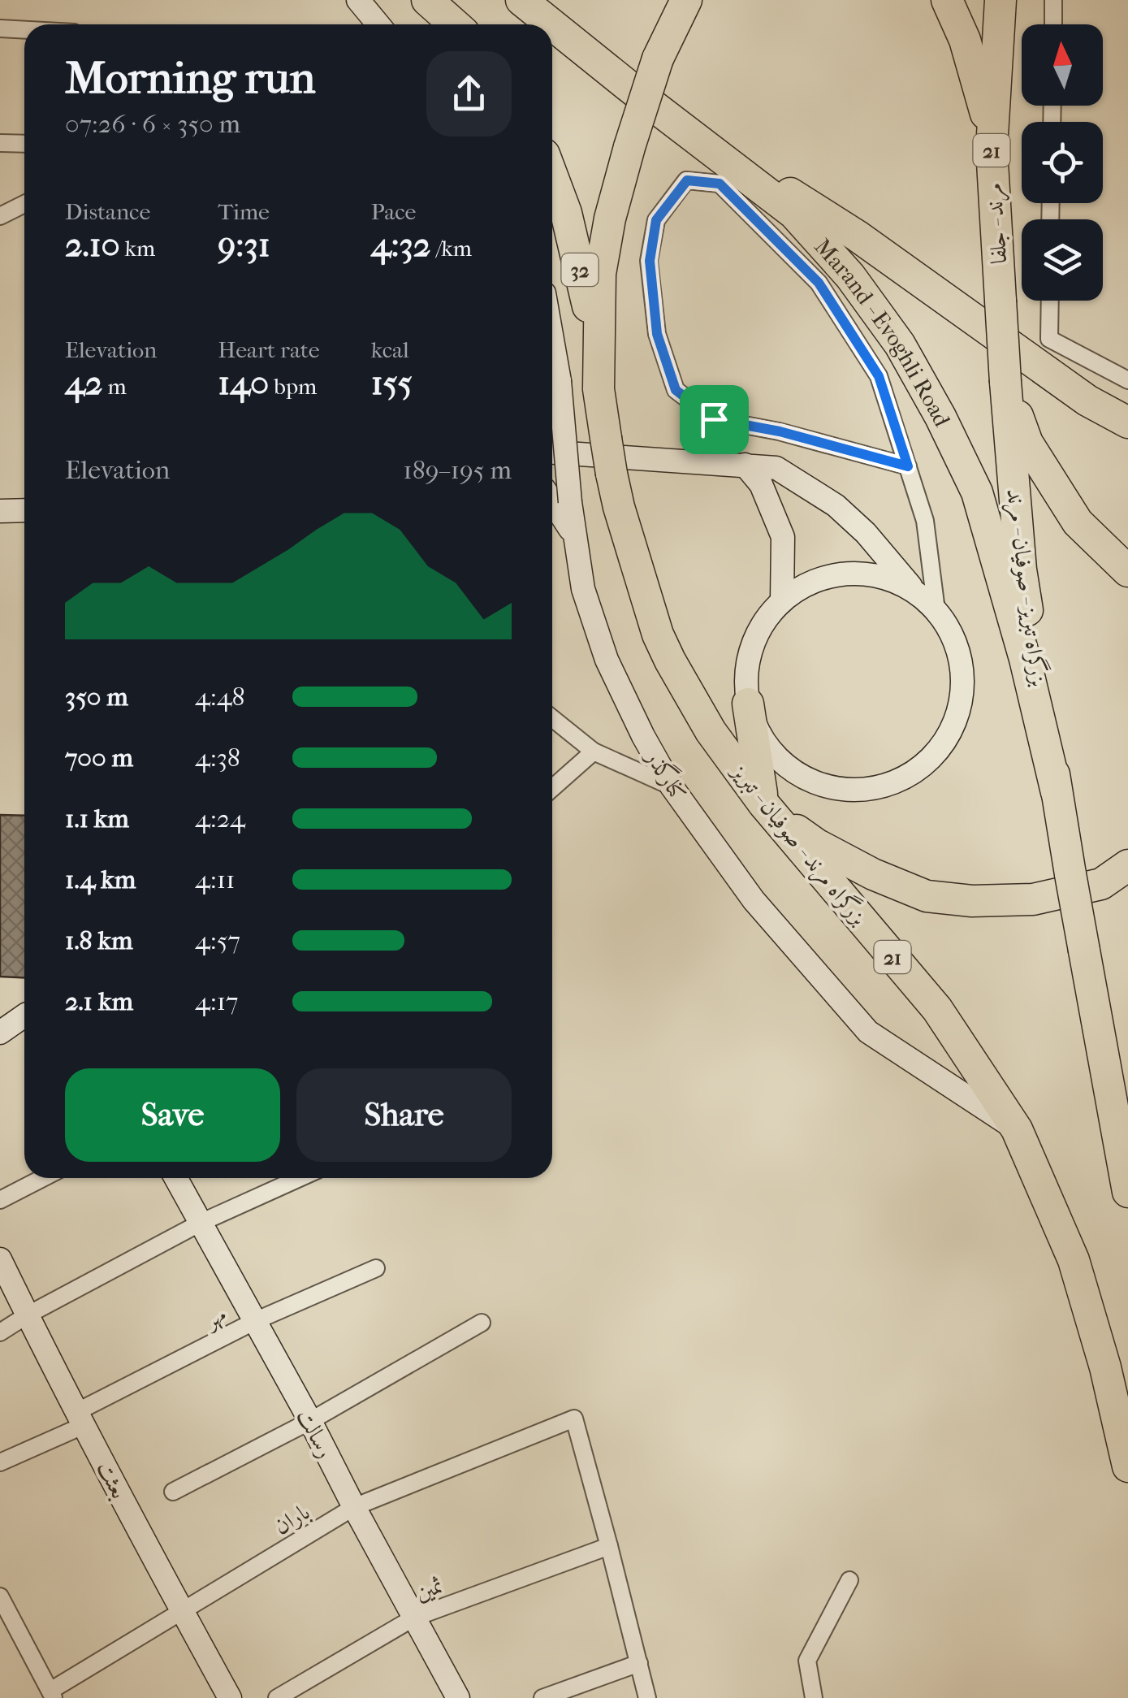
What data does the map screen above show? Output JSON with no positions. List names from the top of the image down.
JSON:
{
  "streets": {
    "highway": [
      "21",
      "مرند - جلفا",
      "32",
      "Marand - Evoghli Road",
      "بزرگراه تبریز - صوفیان - مرند",
      "بزرگراه مرند - صوفیان - تبریز"
    ],
    "street": [
      "کنارگذر",
      "مهر",
      "رسالت",
      "بعثت",
      "باران",
      "ثمین"
    ]
  },
  "crossings": [
    ["21", "32"],
    ["21", "Marand - Evoghli Road"],
    ["21", "بزرگراه تبریز - صوفیان - مرند"],
    ["21", "بزرگراه مرند - صوفیان - تبریز"],
    ["مرند - جلفا", "بزرگراه تبریز - صوفیان - مرند"],
    ["32", "بزرگراه مرند - صوفیان - تبریز"],
    ["Marand - Evoghli Road", "بزرگراه تبریز - صوفیان - مرند"],
    ["کنارگذر", "بزرگراه مرند - صوفیان - تبریز"],
    ["مهر", "رسالت"],
    ["مهر", "بعثت"],
    ["رسالت", "باران"],
    ["رسالت", "ثمین"],
    ["بعثت", "باران"],
    ["باران", "ثمین"]
  ],
  "north": "top",
  "page": {
    "heading": ["Morning run", "07:26 · 6 × 350 m"],
    "stats": [
      ["Distance", "2.10 km"],
      ["Time", "9:31"],
      ["Pace", "4:32 /km"],
      ["Elevation", "42 m"],
      ["Heart rate", "140 bpm"],
      ["kcal", "155"]
    ],
    "chart": ["Elevation", "189–195 m"],
    "list": [
      {
        "name": "350 m",
        "note": "4:48"
      },
      {
        "name": "700 m",
        "note": "4:38"
      },
      {
        "name": "1.1 km",
        "note": "4:24"
      },
      {
        "name": "1.4 km",
        "note": "4:11"
      },
      {
        "name": "1.8 km",
        "note": "4:57"
      },
      {
        "name": "2.1 km",
        "note": "4:17"
      }
    ],
    "buttons": ["Save", "Share"]
  }
}
